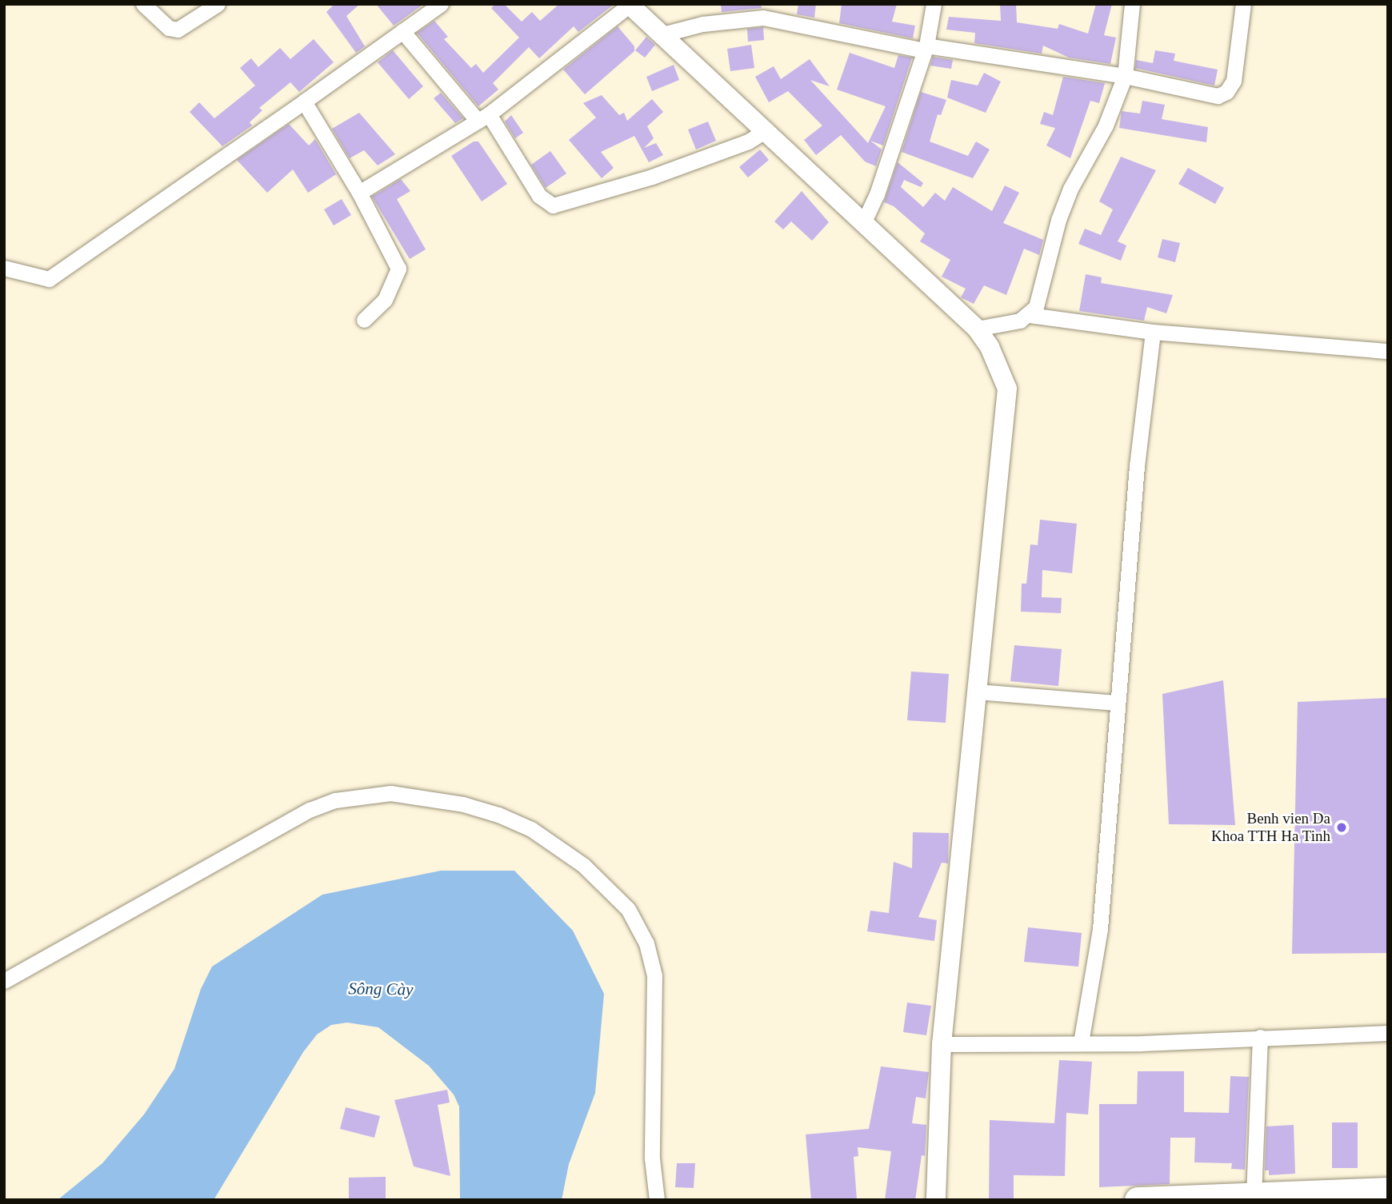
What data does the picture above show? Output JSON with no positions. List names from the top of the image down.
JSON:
{
  "water": ["Sông Cày"],
  "places": ["Benh vien Da Khoa TTH Ha Tinh"]
}
